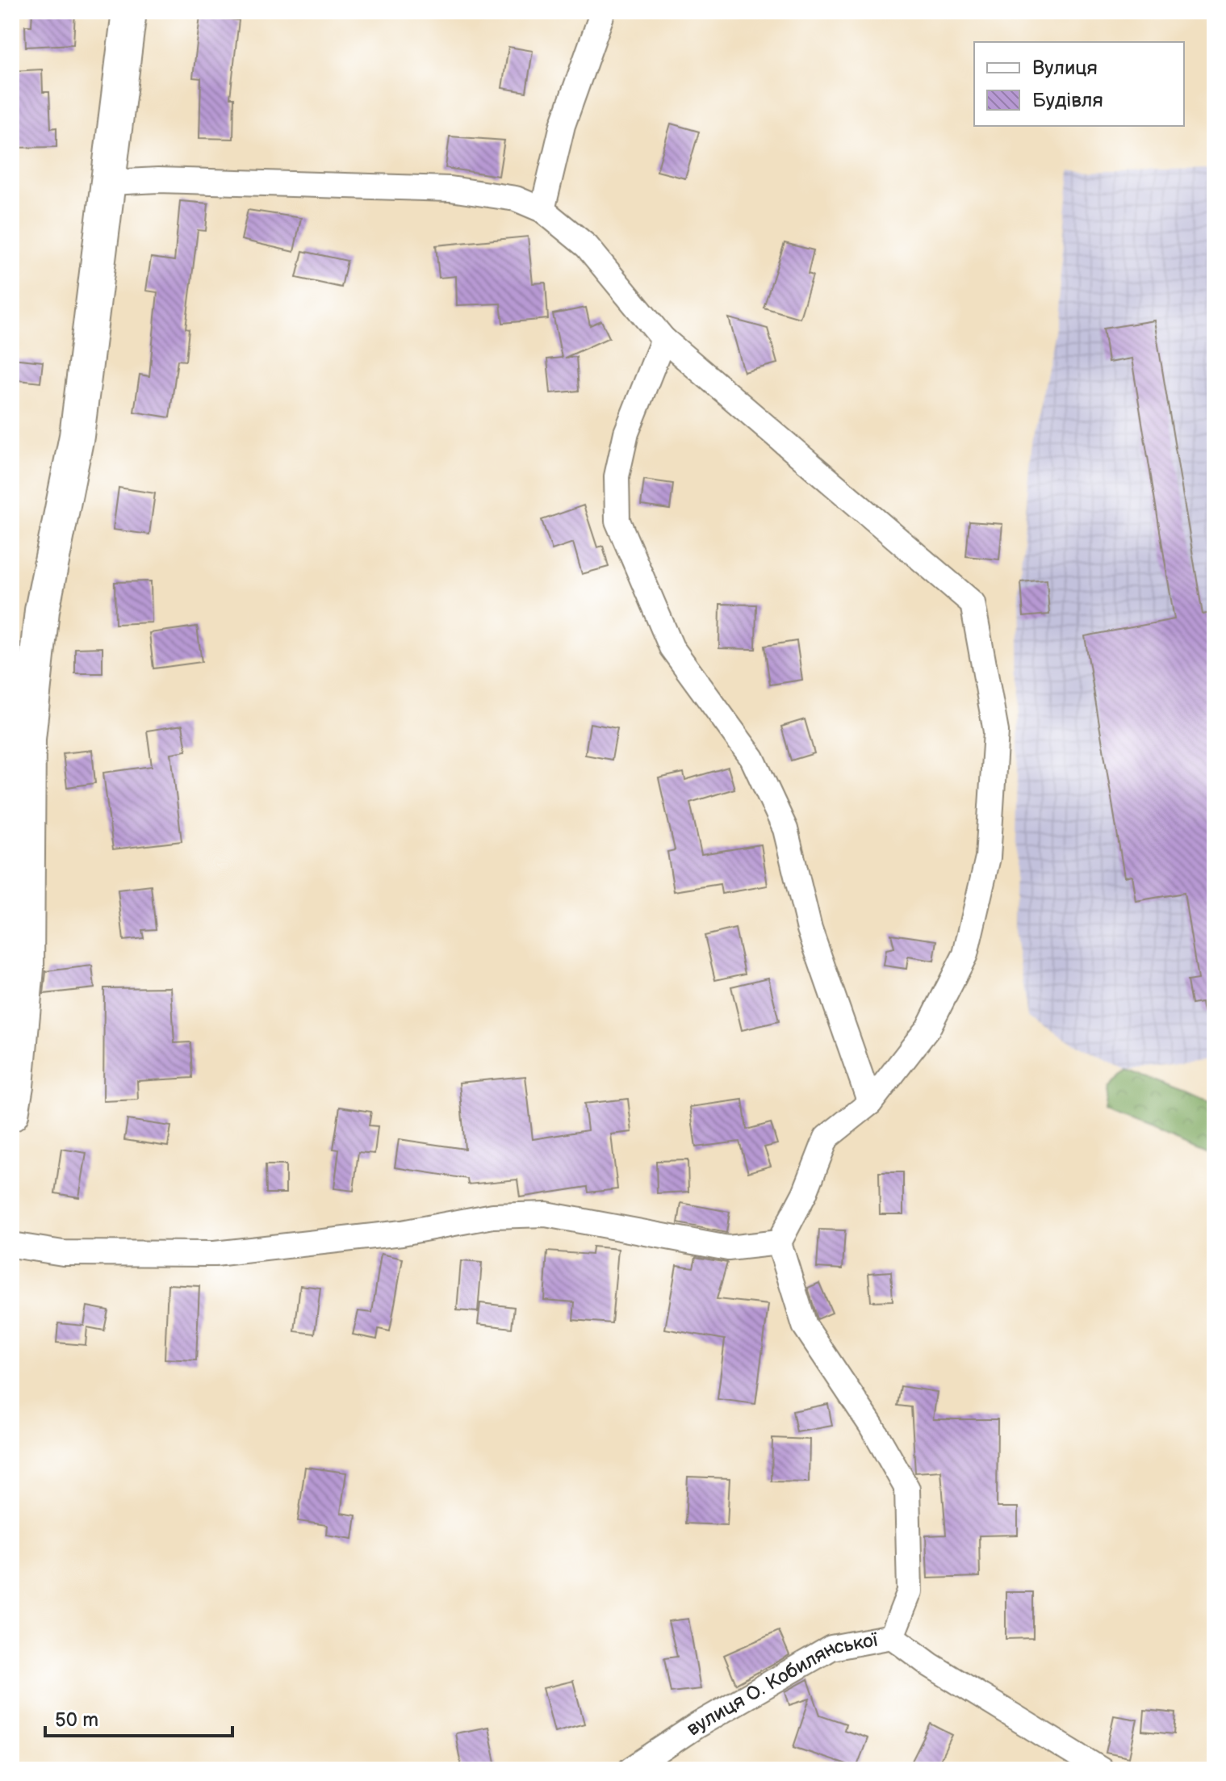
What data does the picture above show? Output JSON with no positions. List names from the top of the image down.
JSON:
{
  "streets": {
    "street": ["вулиця О. Кобилянської"]
  },
  "legend": ["Вулиця", "Будівля"],
  "scale_bar": "50 m"
}
